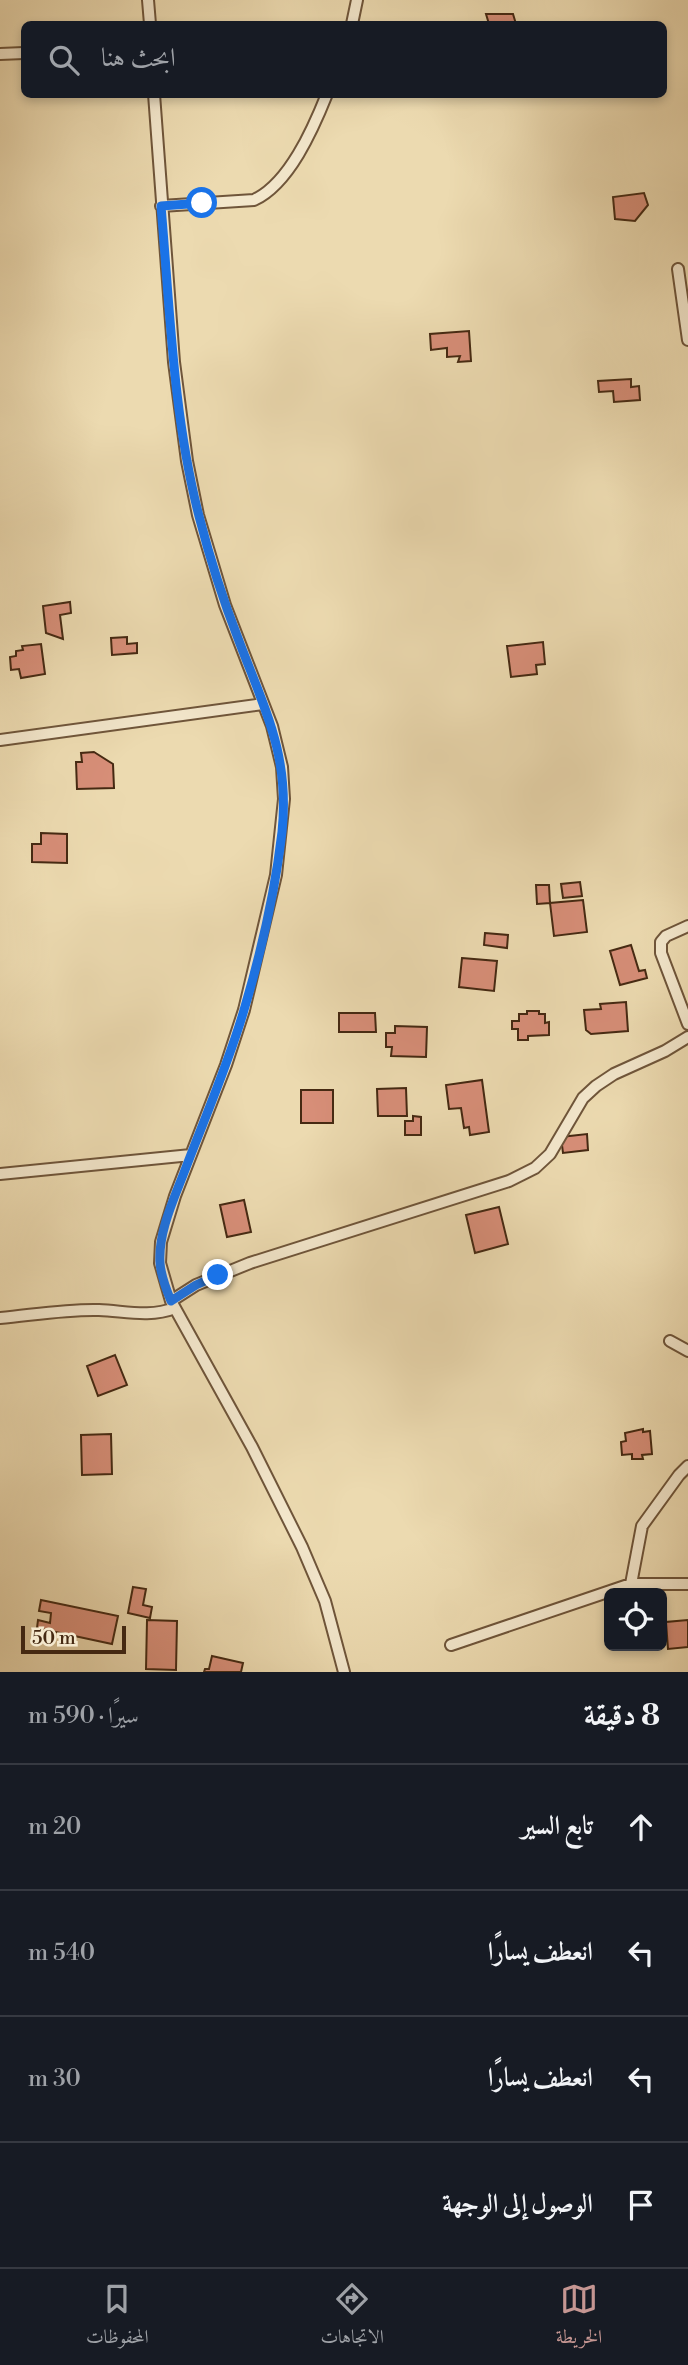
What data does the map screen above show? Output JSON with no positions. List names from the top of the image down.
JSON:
{
  "scale_bar": "50 m",
  "page": {
    "search": "ابحث هنا",
    "scale": "50 m",
    "heading": ["8 دقيقة", "سيرًا · 590 m"],
    "list": [
      ["تابع السير", "20 m"],
      ["انعطف يسارًا", "540 m"],
      ["انعطف يسارًا", "30 m"],
      "الوصول إلى الوجهة"
    ],
    "nav": ["الخريطة", "الاتجاهات", "المحفوظات"]
  }
}
